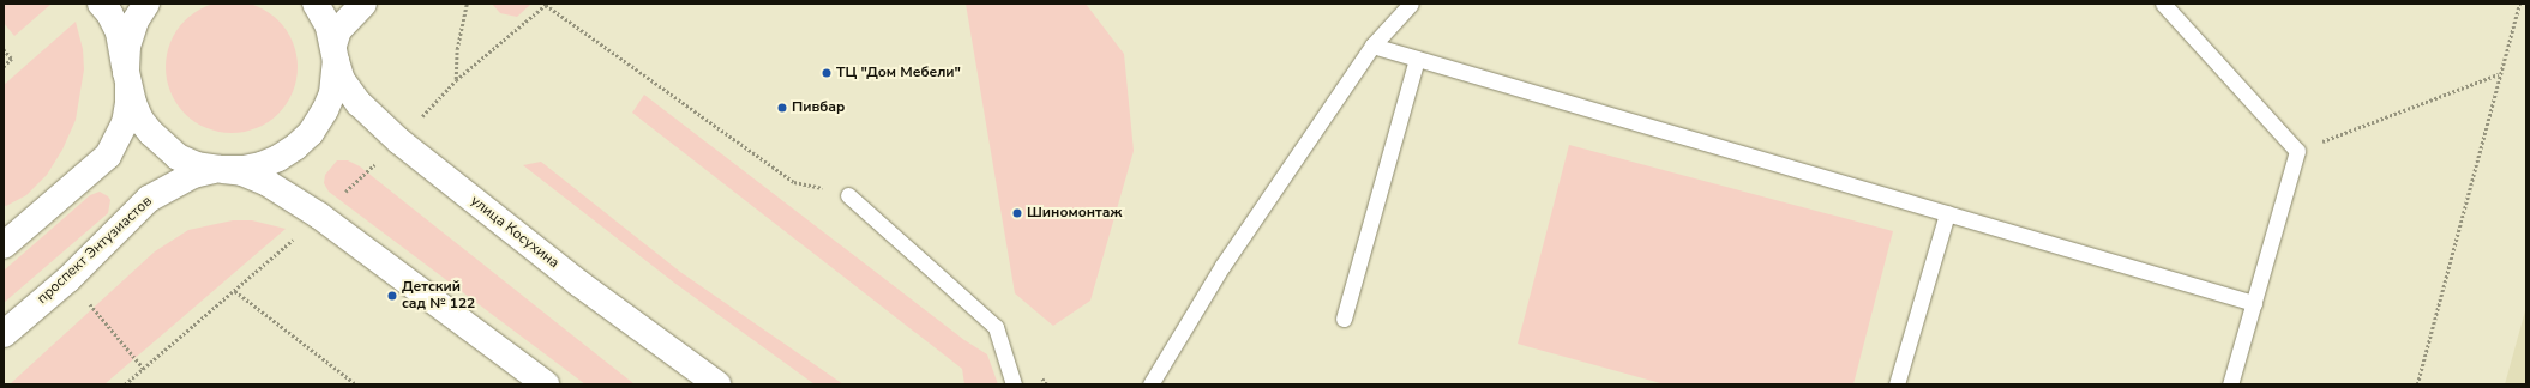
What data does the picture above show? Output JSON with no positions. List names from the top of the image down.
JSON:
{
  "streets": {
    "main road": ["улица Косухина", "проспект Энтузиастов"]
  },
  "places": [
    "ТЦ \"Дом Мебели\"",
    "Пивбар",
    "Шиномонтаж",
    "Детский сад № 122"
  ]
}
